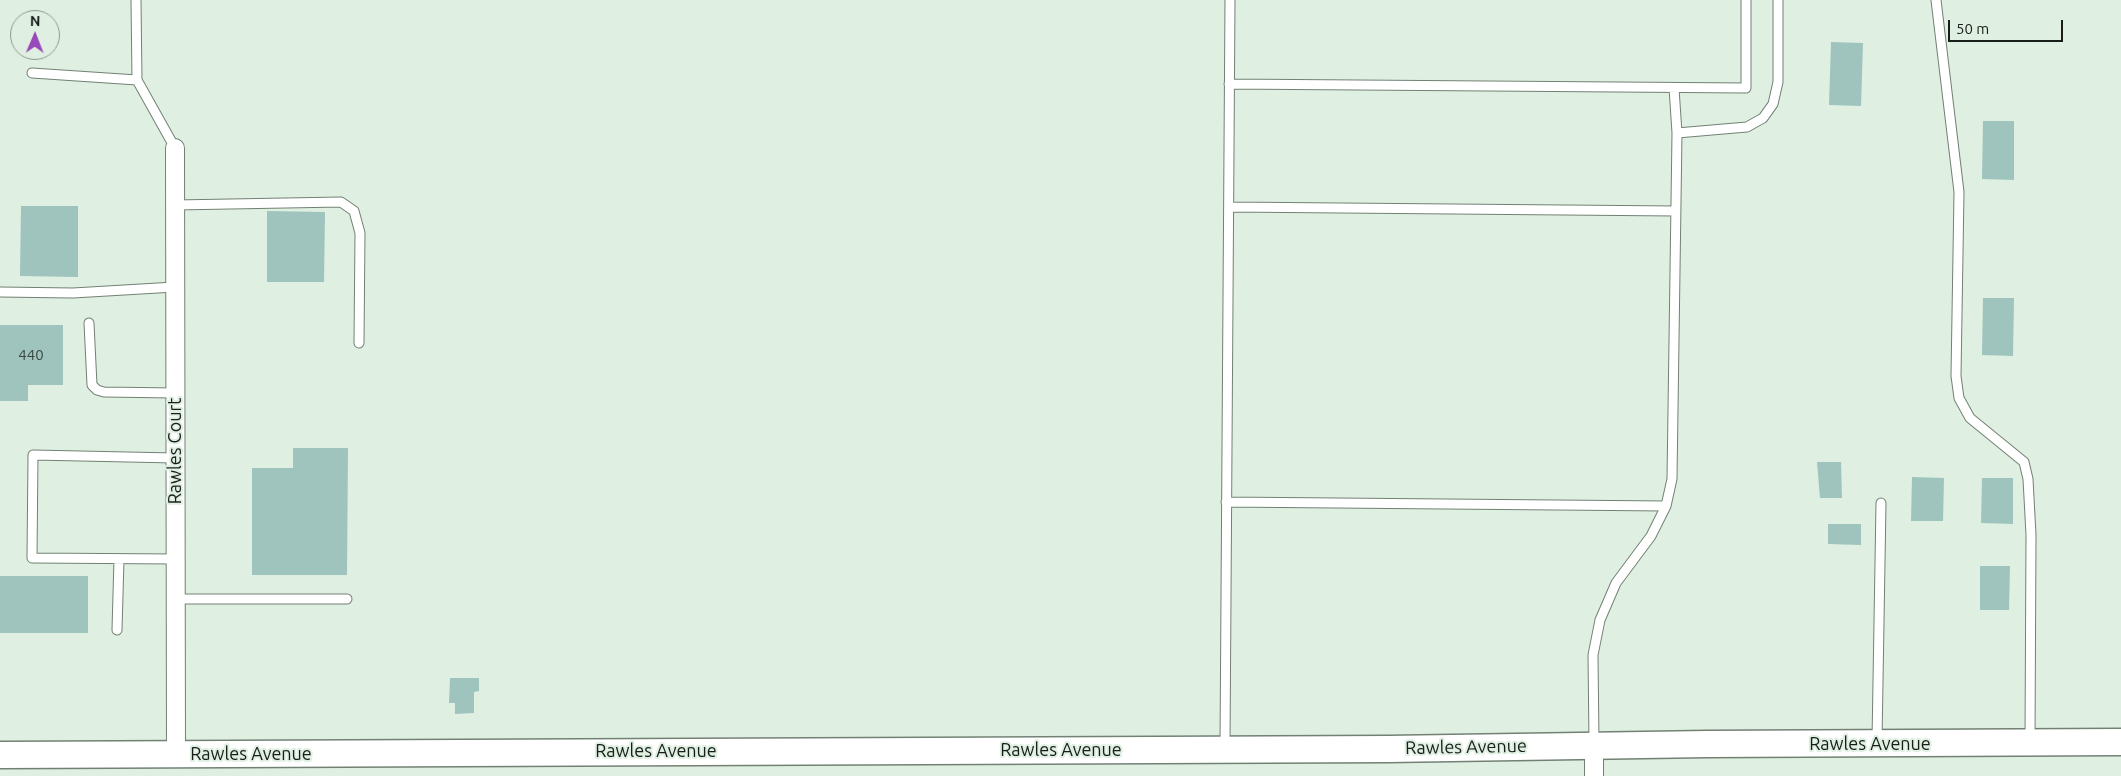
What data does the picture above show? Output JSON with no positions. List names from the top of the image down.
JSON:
{
  "streets": {
    "street": ["Rawles Court", "Rawles Avenue"]
  },
  "crossings": [
    ["Rawles Court", "Rawles Avenue"]
  ],
  "house_numbers": ["440"],
  "scale_bar": "50 m",
  "north": "top"
}
